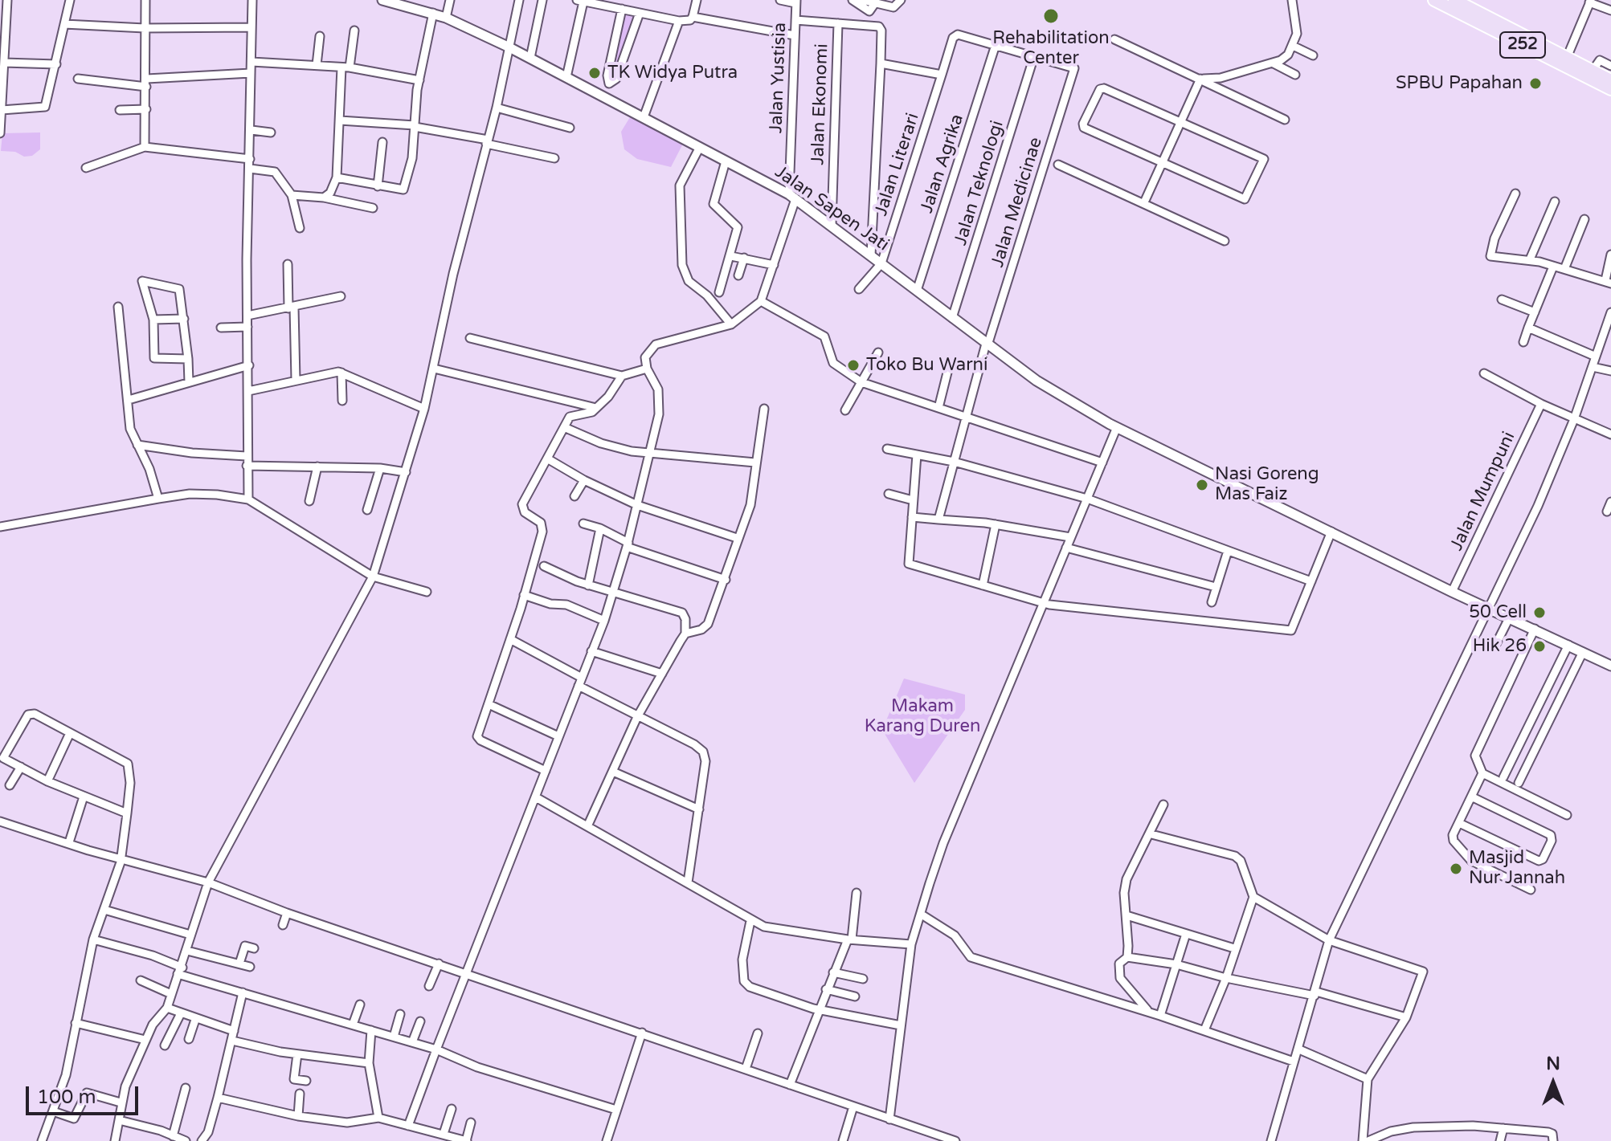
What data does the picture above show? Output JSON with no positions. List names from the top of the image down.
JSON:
{
  "streets": {
    "main road": ["252"],
    "street": [
      "Jalan Yustisia",
      "Jalan Ekonomi",
      "Jalan Agrika",
      "Jalan Literari",
      "Jalan Teknologi",
      "Jalan Medicinae",
      "Jalan Sapen Jati",
      "Jalan Mumpuni"
    ]
  },
  "crossings": [
    ["Jalan Yustisia", "Jalan Sapen Jati"],
    ["Jalan Ekonomi", "Jalan Sapen Jati"],
    ["Jalan Agrika", "Jalan Literari"],
    ["Jalan Agrika", "Jalan Sapen Jati"],
    ["Jalan Literari", "Jalan Sapen Jati"],
    ["Jalan Teknologi", "Jalan Medicinae"],
    ["Jalan Teknologi", "Jalan Sapen Jati"],
    ["Jalan Medicinae", "Jalan Sapen Jati"],
    ["Jalan Sapen Jati", "Jalan Mumpuni"]
  ],
  "parks": ["Makam Karang Duren"],
  "places": [
    "Rehabilitation Center",
    "TK Widya Putra",
    "SPBU Papahan",
    "Toko Bu Warni",
    "Nasi Goreng Mas Faiz",
    "50 Cell",
    "Hik 26",
    "Masjid Nur Jannah"
  ],
  "scale_bar": "100 m",
  "north": "top"
}
